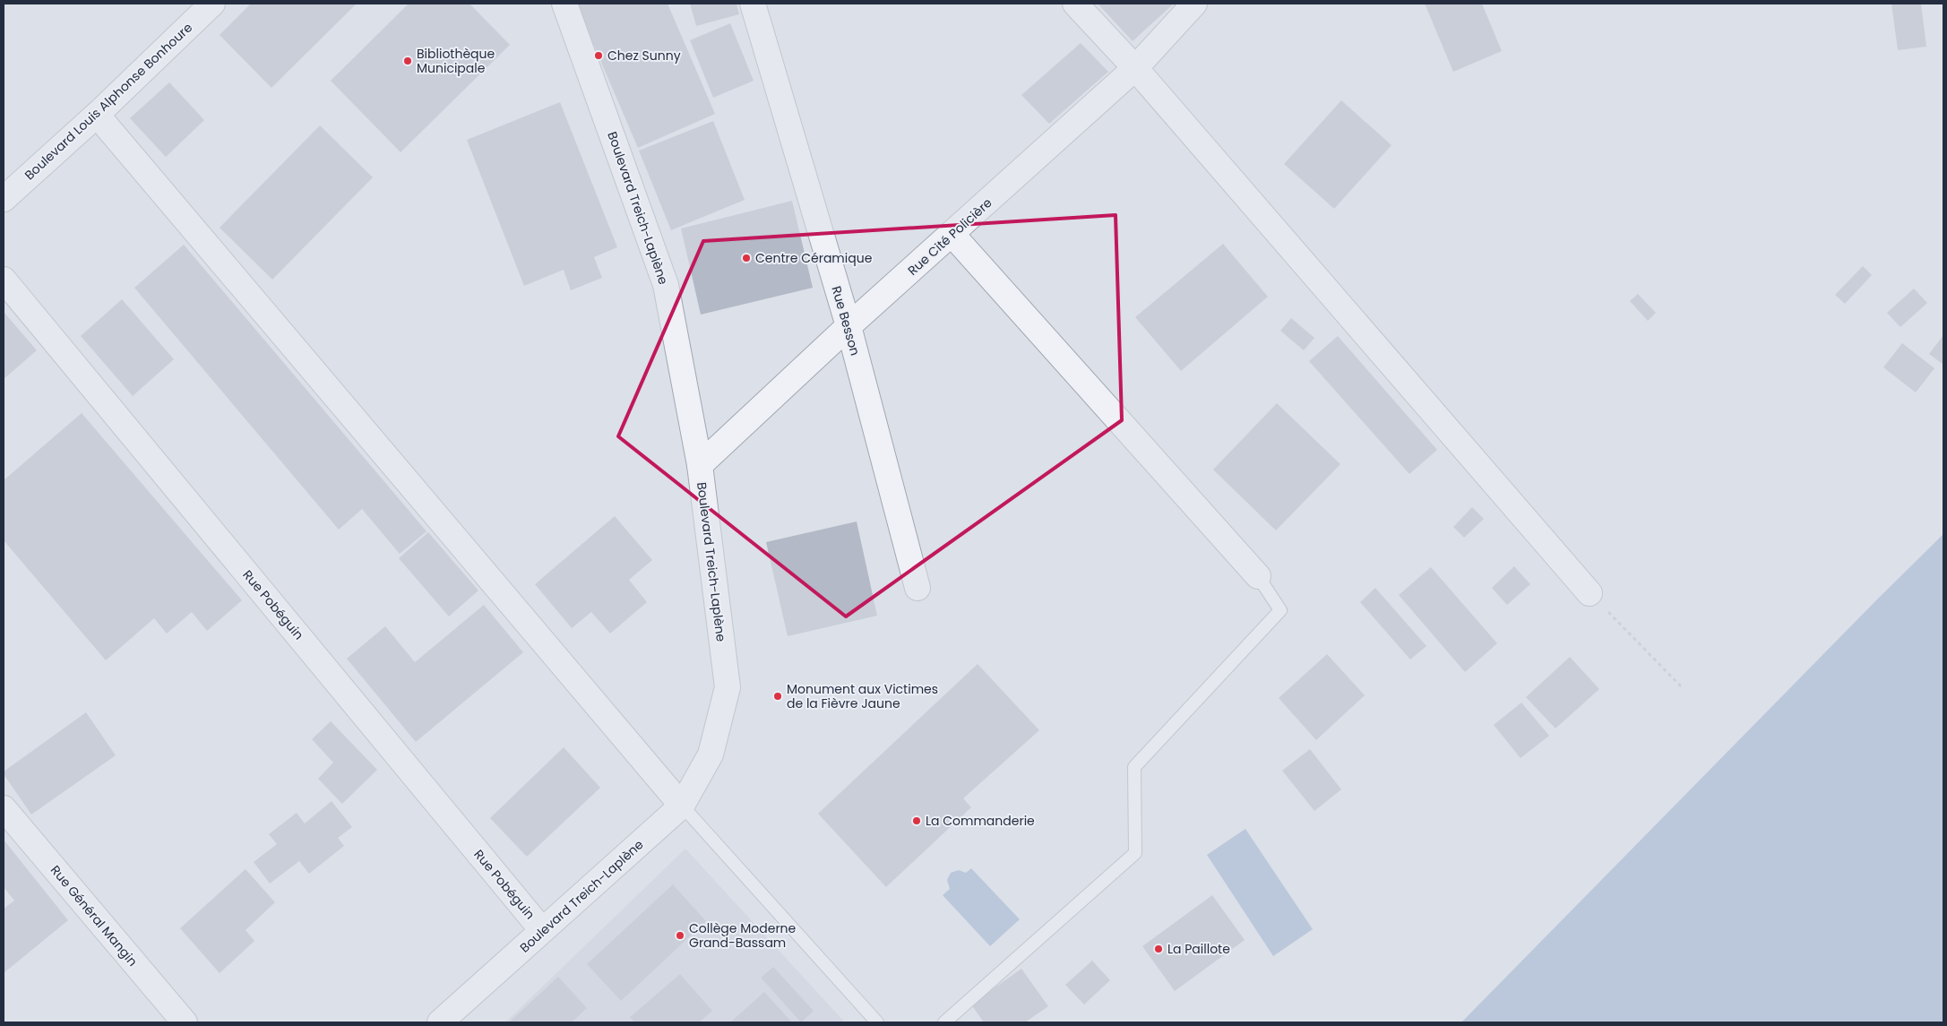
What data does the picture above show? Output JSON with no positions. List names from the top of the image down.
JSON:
{
  "streets": {
    "street": [
      "Boulevard Louis Alphonse Bonhoure",
      "Boulevard Treich-Laplène",
      "Rue Cité Policière",
      "Rue Besson",
      "Rue Pobéguin",
      "Rue Général Mangin"
    ]
  },
  "crossings": [
    ["Boulevard Treich-Laplène", "Rue Cité Policière"],
    ["Boulevard Treich-Laplène", "Rue Pobéguin"],
    ["Rue Cité Policière", "Rue Besson"]
  ],
  "places": [
    "Chez Sunny",
    "Bibliothèque Municipale",
    "Centre Céramique",
    "Monument aux Victimes de la Fièvre Jaune",
    "La Commanderie",
    "Collège Moderne Grand-Bassam",
    "La Paillote"
  ]
}
